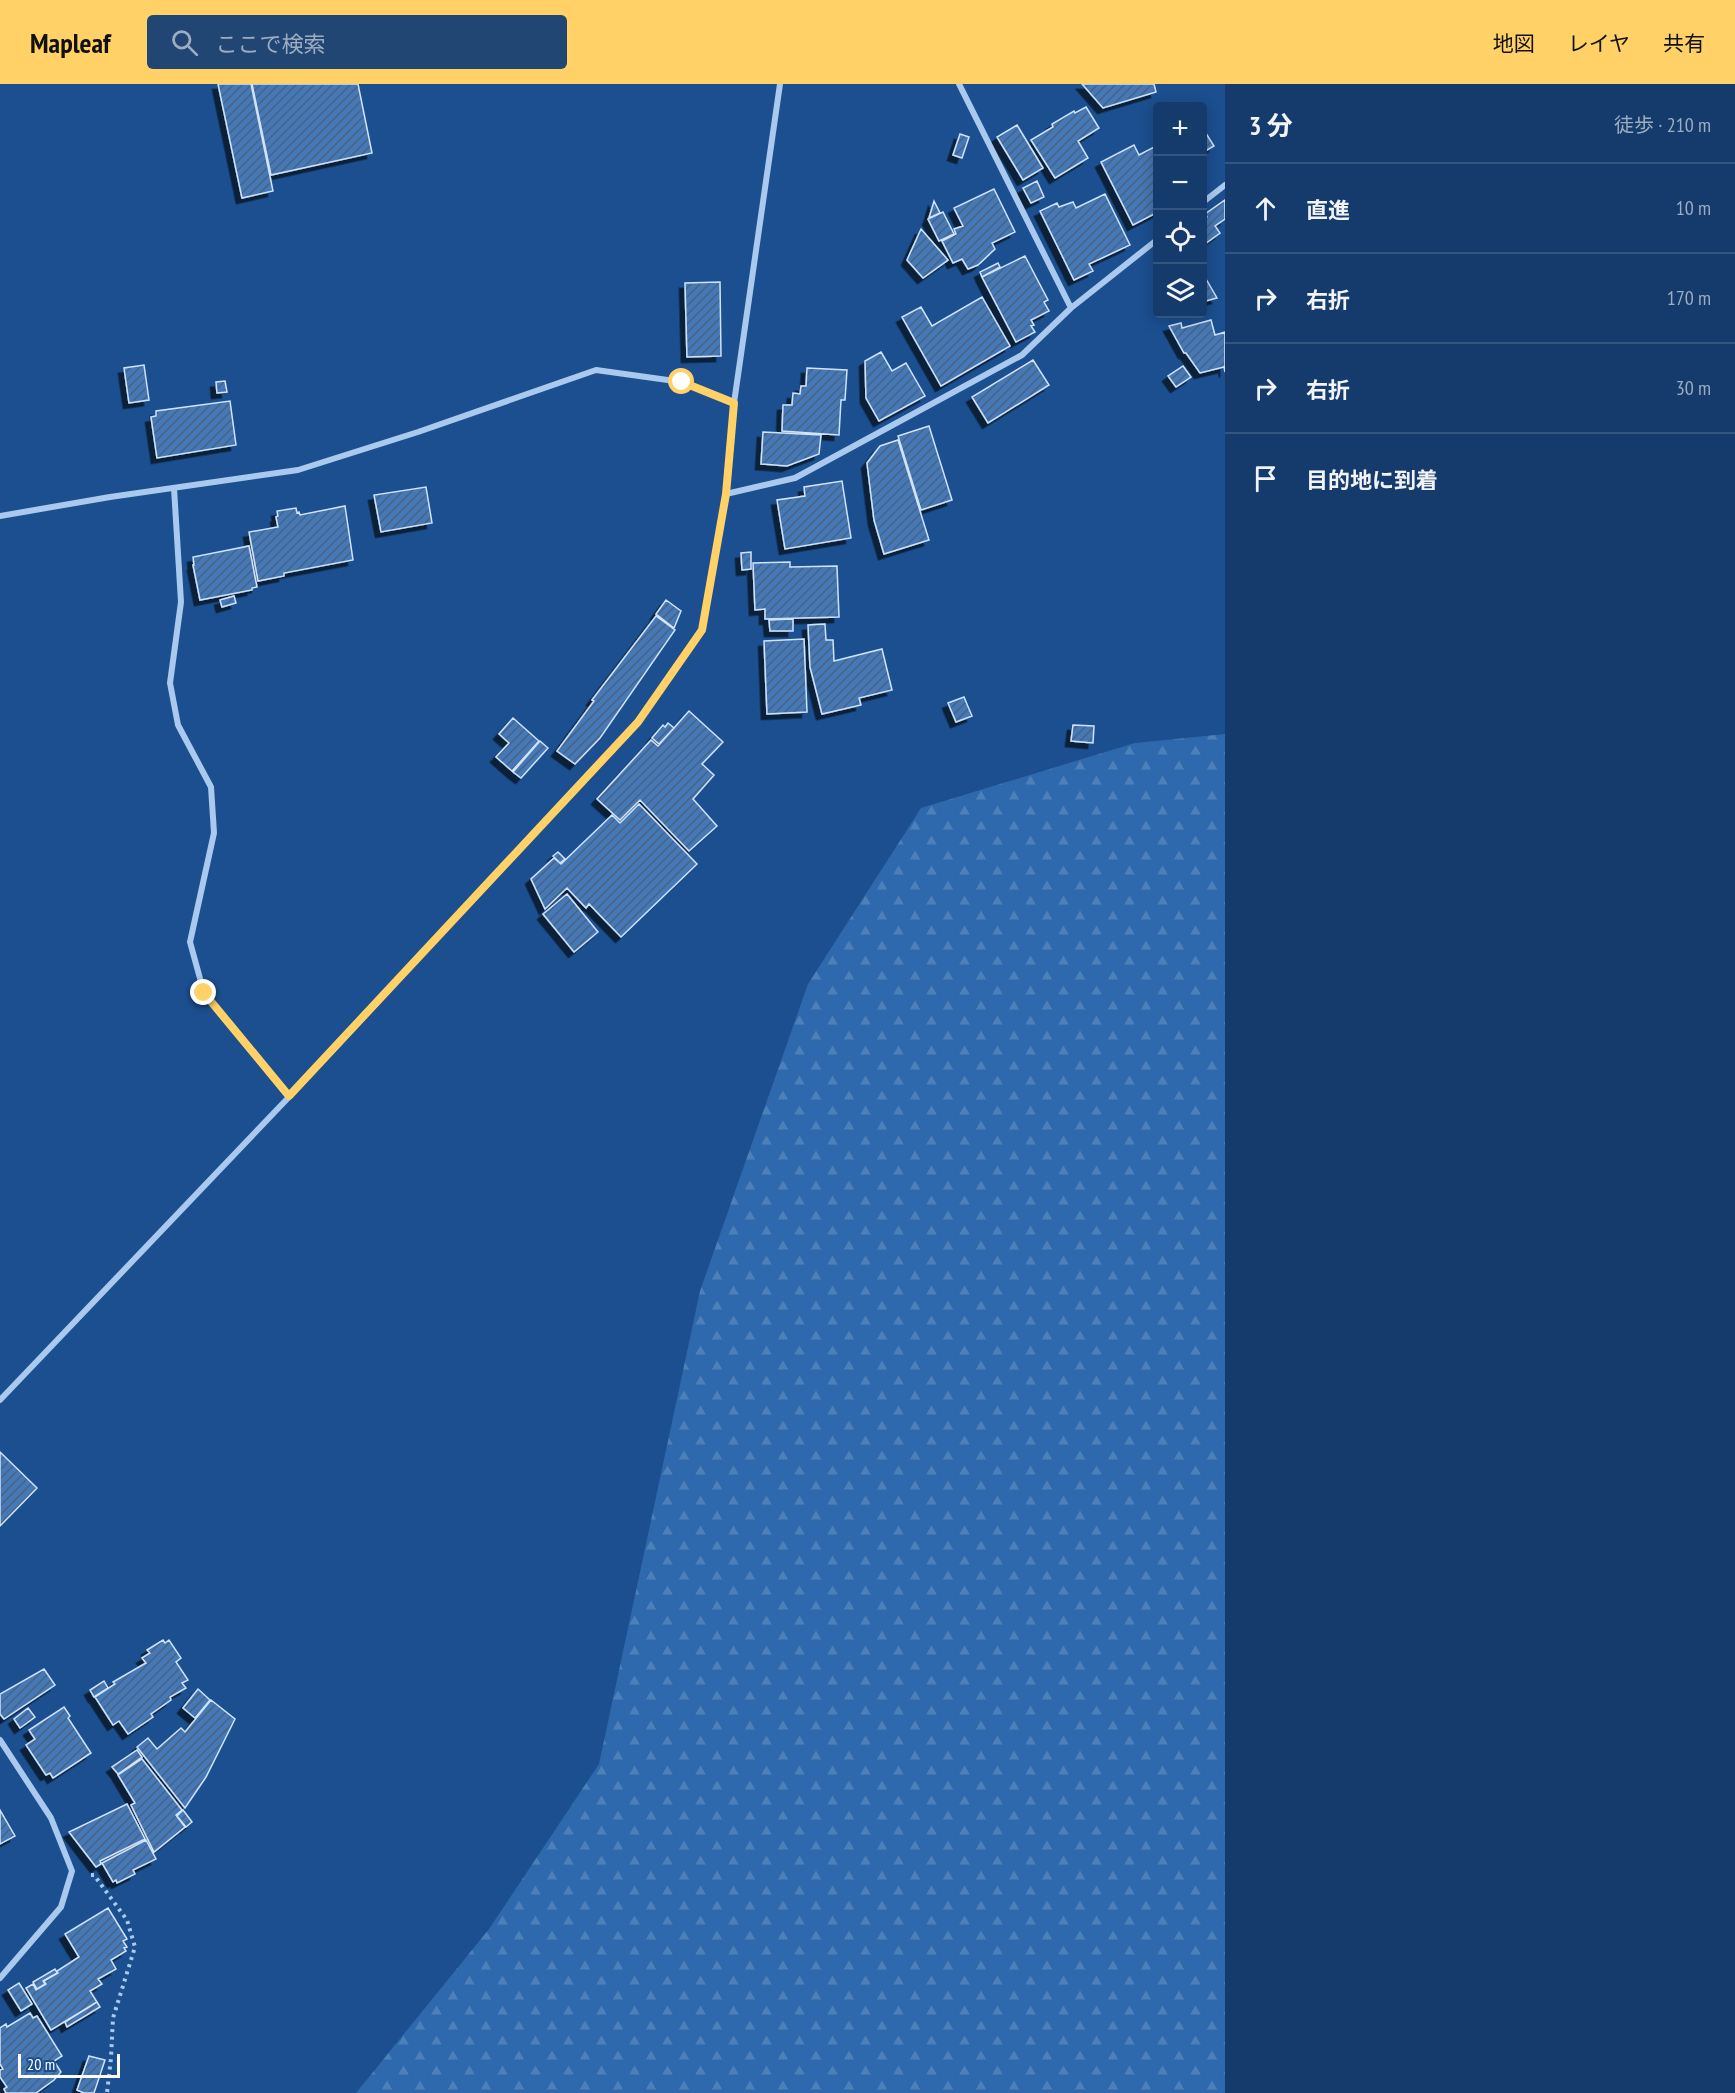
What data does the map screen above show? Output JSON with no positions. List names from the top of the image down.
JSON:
{
  "scale_bar": "20 m",
  "page": {
    "header": "Mapleaf",
    "search": "ここで検索",
    "nav": ["地図", "レイヤ", "共有"],
    "heading": ["3 分", "徒歩 · 210 m"],
    "map_buttons": ["+", "−"],
    "list": [
      ["直進", "10 m"],
      ["右折", "170 m"],
      ["右折", "30 m"],
      "目的地に到着"
    ],
    "scale": "20 m"
  }
}
